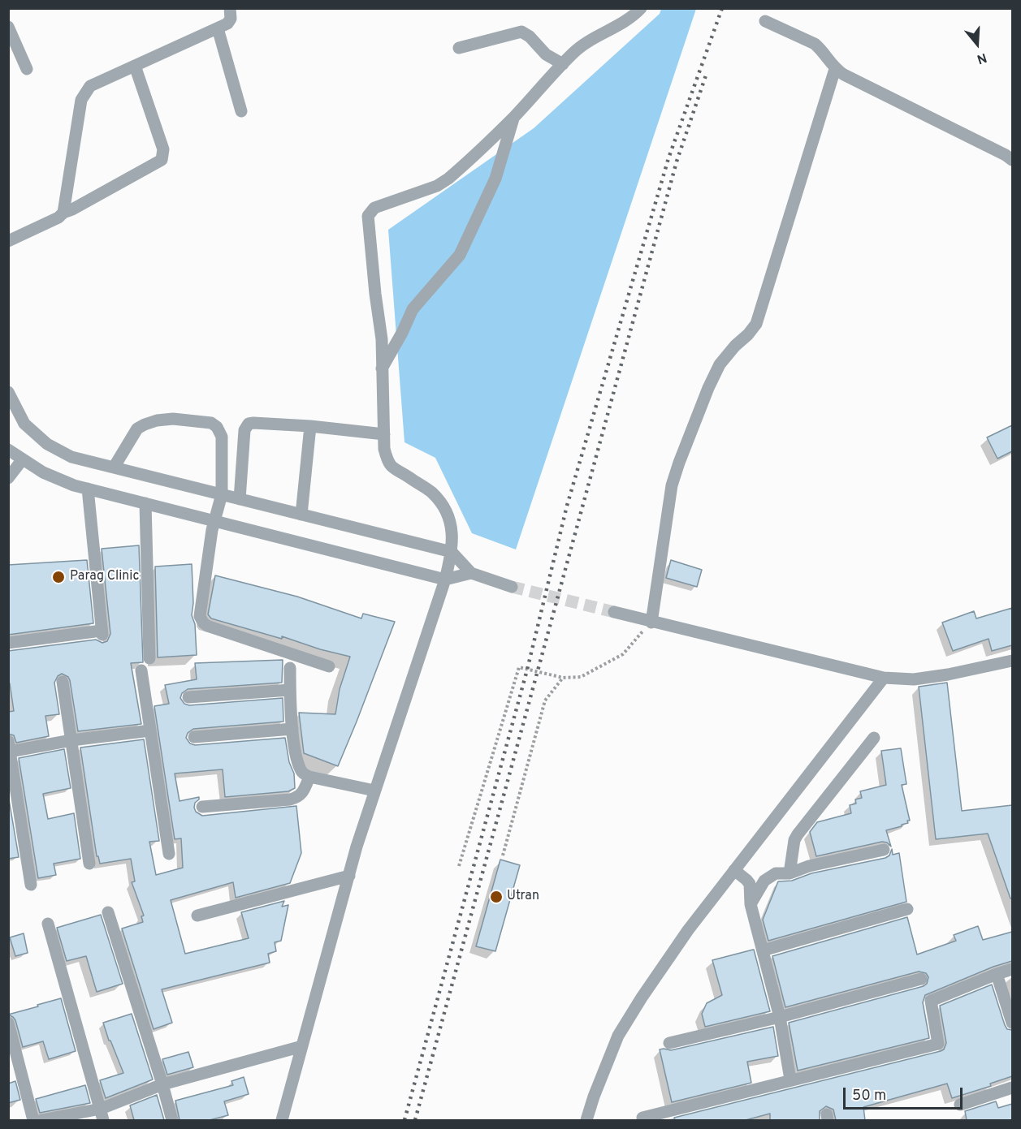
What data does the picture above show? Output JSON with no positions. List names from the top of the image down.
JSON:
{
  "places": ["Parag Clinic", "Utran"],
  "scale_bar": "50 m",
  "north": "bottom"
}
